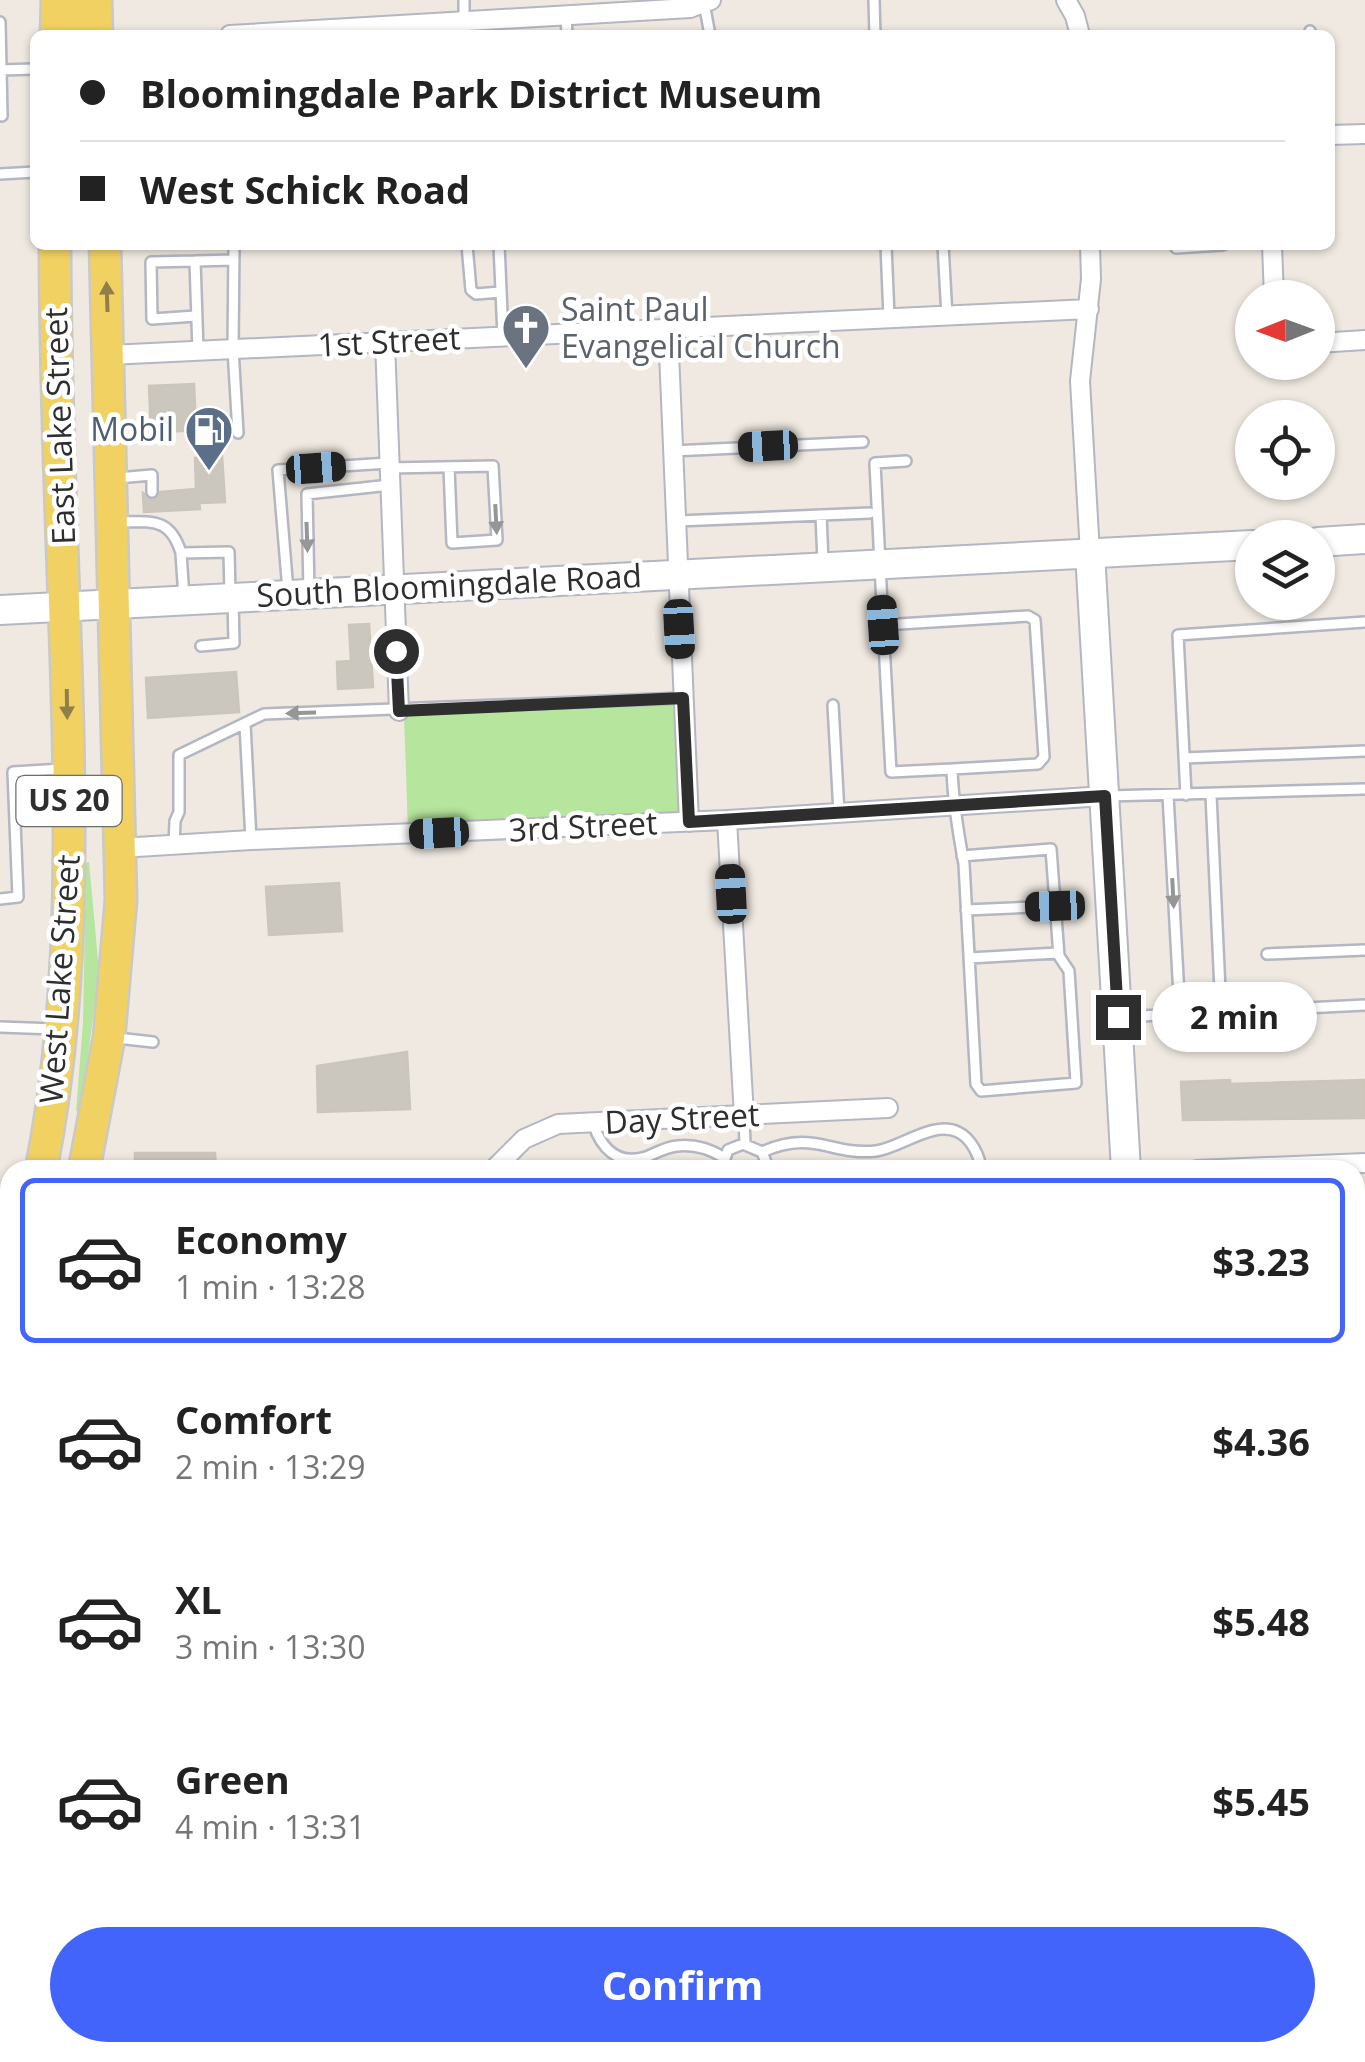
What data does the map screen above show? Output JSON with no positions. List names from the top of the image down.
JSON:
{
  "streets": {
    "main road": [
      "East Lake Street",
      "South Bloomingdale Road",
      "US 20",
      "West Lake Street"
    ],
    "street": ["1st Street", "3rd Street", "Day Street"]
  },
  "crossings": [
    ["1st Street", "East Lake Street"],
    ["East Lake Street", "South Bloomingdale Road"],
    ["East Lake Street", "West Lake Street"],
    ["South Bloomingdale Road", "West Lake Street"],
    ["3rd Street", "West Lake Street"]
  ],
  "places": {
    "church": ["Saint Paul Evangelical Church"],
    "fuel station": ["Mobil"]
  },
  "north": "left",
  "page": {
    "banner": ["Bloomingdale Park District Museum", "West Schick Road"],
    "bubble": "2 min",
    "list": [
      {
        "name": "Economy",
        "note": "1 min · 13:28",
        "value": "$3.23"
      },
      {
        "name": "Comfort",
        "note": "2 min · 13:29",
        "value": "$4.36"
      },
      {
        "name": "XL",
        "note": "3 min · 13:30",
        "value": "$5.48"
      },
      {
        "name": "Green",
        "note": "4 min · 13:31",
        "value": "$5.45"
      }
    ],
    "buttons": "Confirm"
  }
}
